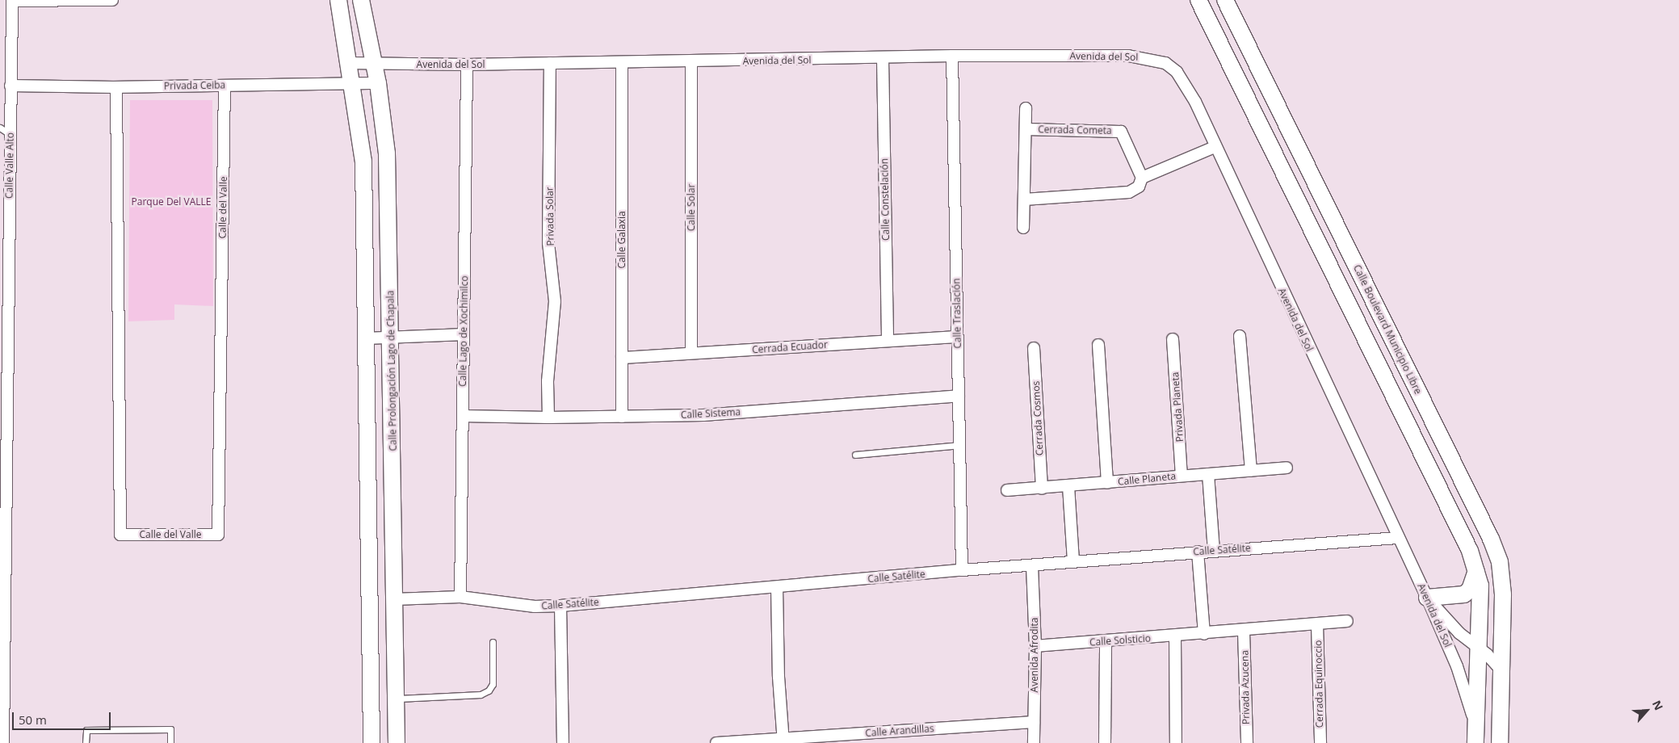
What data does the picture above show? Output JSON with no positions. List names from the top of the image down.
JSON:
{
  "streets": {
    "main road": ["Calle Boulevard Municipio Libre", "Calle Prolongación Lago de Chapala"],
    "street": [
      "Avenida del Sol",
      "Privada Ceiba",
      "Cerrada Cometa",
      "Calle Valle Alto",
      "Calle Constelación",
      "Calle del Valle",
      "Calle Solar",
      "Privada Solar",
      "Calle Galaxia",
      "Calle Traslación",
      "Calle Lago de Xochimilco",
      "Cerrada Ecuador",
      "Privada Planeta",
      "Calle Sistema",
      "Cerrada Cosmos",
      "Calle Planeta",
      "Calle Satélite",
      "Calle Solsticio",
      "Avenida Afrodita",
      "Cerrada Equinoccio",
      "Privada Azucena",
      "Calle Arandillas"
    ]
  },
  "crossings": [
    ["Avenida del Sol", "Calle Constelación"],
    ["Avenida del Sol", "Calle Solar"],
    ["Avenida del Sol", "Privada Solar"],
    ["Avenida del Sol", "Calle Galaxia"],
    ["Avenida del Sol", "Calle Traslación"],
    ["Avenida del Sol", "Calle Lago de Xochimilco"],
    ["Avenida del Sol", "Calle Prolongación Lago de Chapala"],
    ["Avenida del Sol", "Calle Satélite"],
    ["Privada Ceiba", "Calle Valle Alto"],
    ["Privada Ceiba", "Calle del Valle"],
    ["Privada Ceiba", "Calle Prolongación Lago de Chapala"],
    ["Calle Constelación", "Cerrada Ecuador"],
    ["Calle Solar", "Cerrada Ecuador"],
    ["Privada Solar", "Calle Sistema"],
    ["Calle Galaxia", "Cerrada Ecuador"],
    ["Calle Galaxia", "Calle Sistema"],
    ["Calle Traslación", "Cerrada Ecuador"],
    ["Calle Traslación", "Calle Sistema"],
    ["Calle Traslación", "Calle Satélite"],
    ["Calle Lago de Xochimilco", "Calle Sistema"],
    ["Calle Lago de Xochimilco", "Calle Satélite"],
    ["Calle Prolongación Lago de Chapala", "Calle Satélite"],
    ["Privada Planeta", "Calle Planeta"],
    ["Cerrada Cosmos", "Calle Planeta"],
    ["Calle Satélite", "Avenida Afrodita"],
    ["Calle Solsticio", "Avenida Afrodita"],
    ["Calle Solsticio", "Cerrada Equinoccio"],
    ["Calle Solsticio", "Privada Azucena"],
    ["Avenida Afrodita", "Calle Arandillas"]
  ],
  "parks": ["Parque Del VALLE"],
  "scale_bar": "50 m",
  "north": "top right"
}
